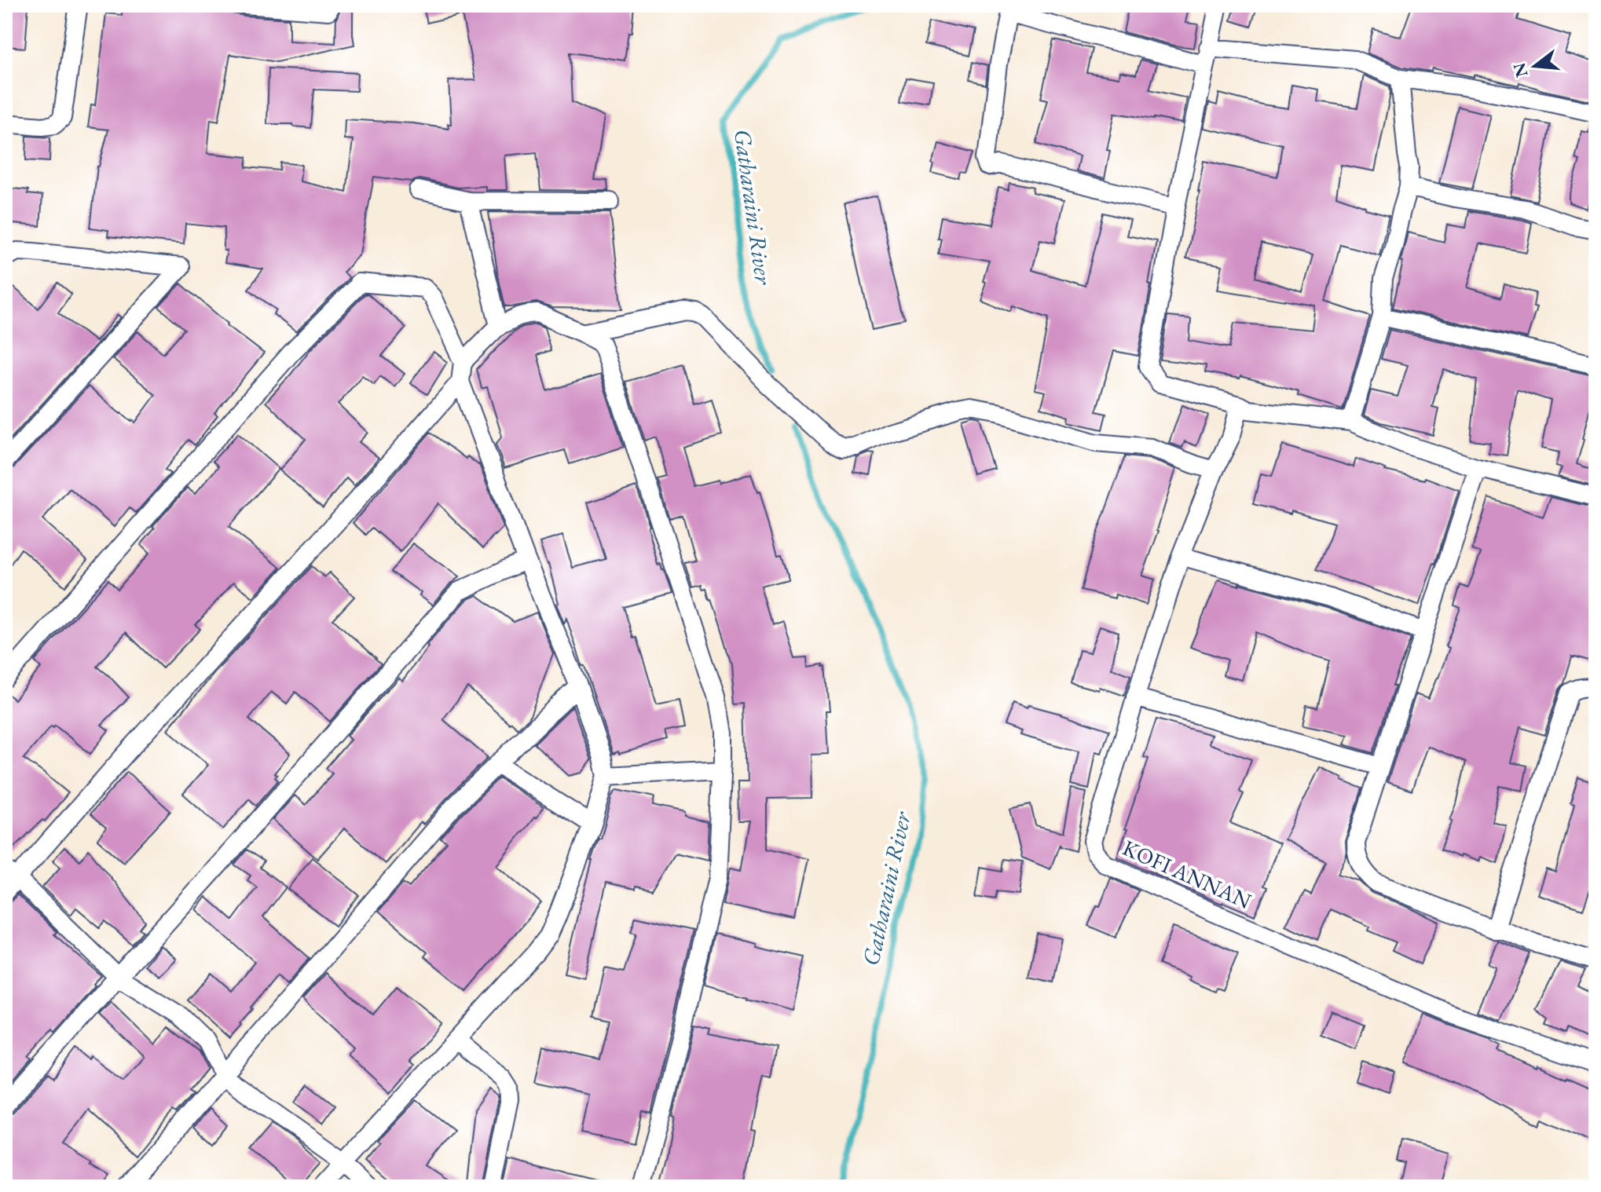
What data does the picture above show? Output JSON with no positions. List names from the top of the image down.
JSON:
{
  "streets": {
    "street": ["KOFI ANNAN"]
  },
  "water": ["Gatharaini River"],
  "north": "left"
}
